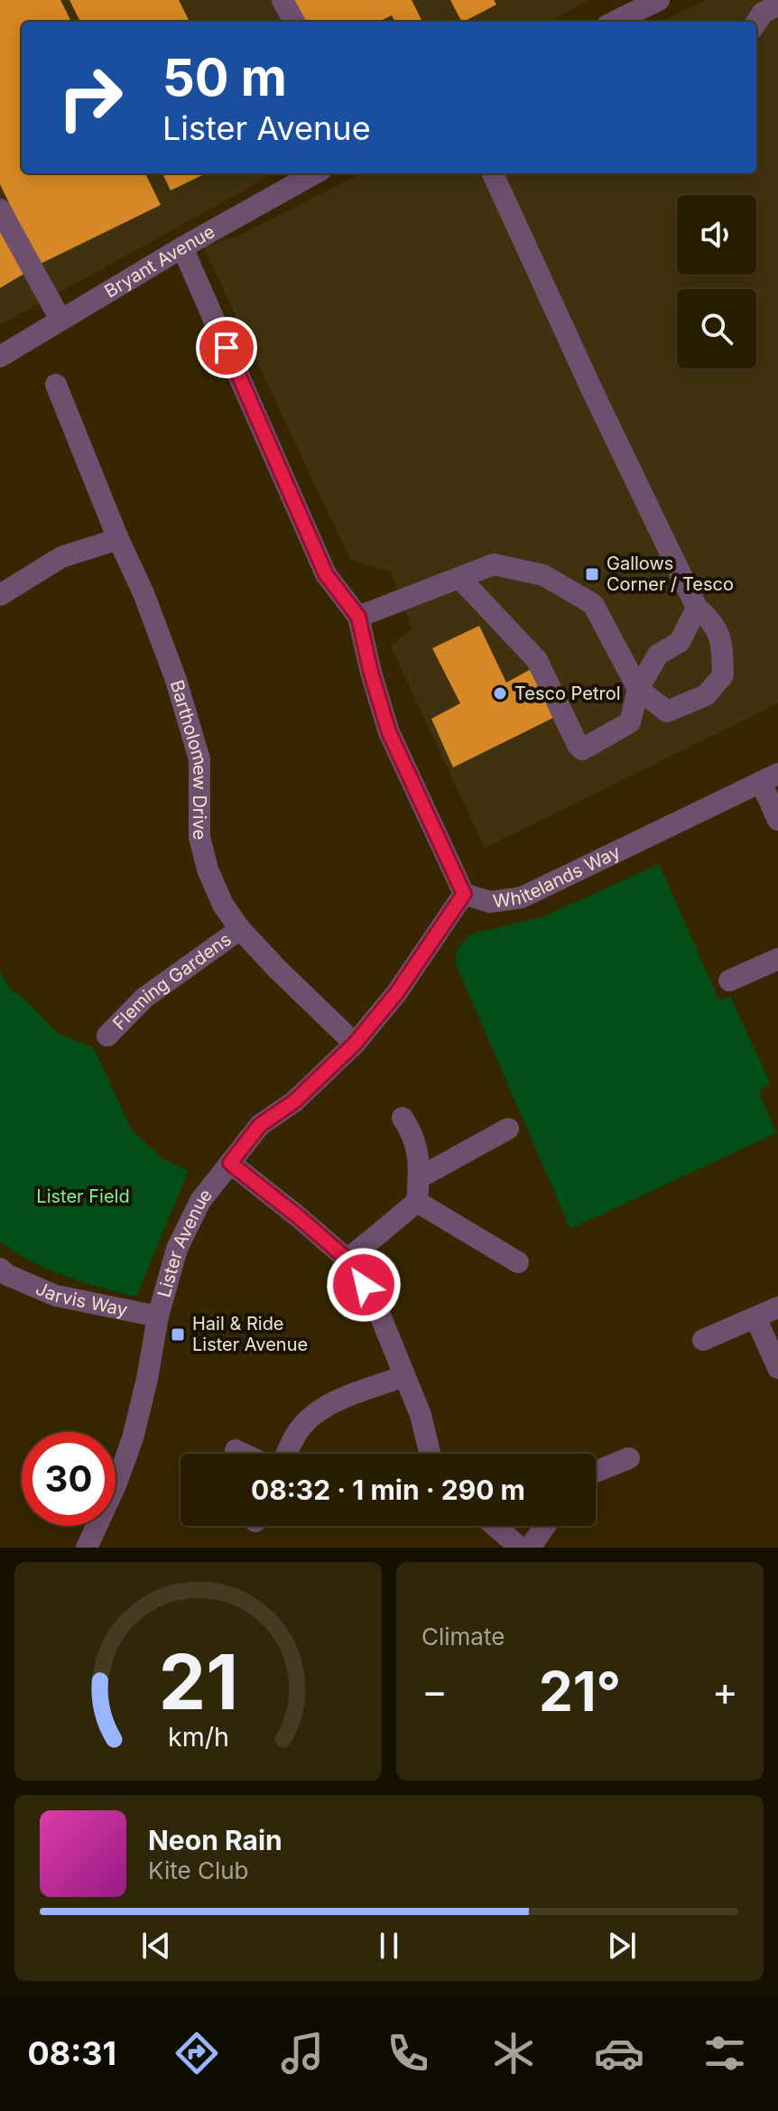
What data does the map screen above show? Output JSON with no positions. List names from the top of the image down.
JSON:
{
  "streets": {
    "street": [
      "Bryant Avenue",
      "Bartholomew Drive",
      "Whitelands Way",
      "Fleming Gardens",
      "Lister Avenue",
      "Jarvis Way"
    ]
  },
  "crossings": [
    ["Bryant Avenue", "Whitelands Way"],
    ["Bartholomew Drive", "Fleming Gardens"],
    ["Bartholomew Drive", "Lister Avenue"],
    ["Whitelands Way", "Lister Avenue"],
    ["Lister Avenue", "Jarvis Way"]
  ],
  "parks": ["Lister Field"],
  "places": {
    "transit": ["Gallows Corner / Tesco", "Hail & Ride Lister Avenue"],
    "other": ["Tesco Petrol"]
  },
  "page": {
    "turn": ["50 m", "Lister Avenue"],
    "limit": "30",
    "trip": "08:32 · 1 min · 290 m",
    "tile": "Climate",
    "heat": ["−", "21°", "+"],
    "song": ["Neon Rain", "Kite Club"],
    "tabs": "08:31",
    "gauge": ["21", "km/h"]
  }
}
